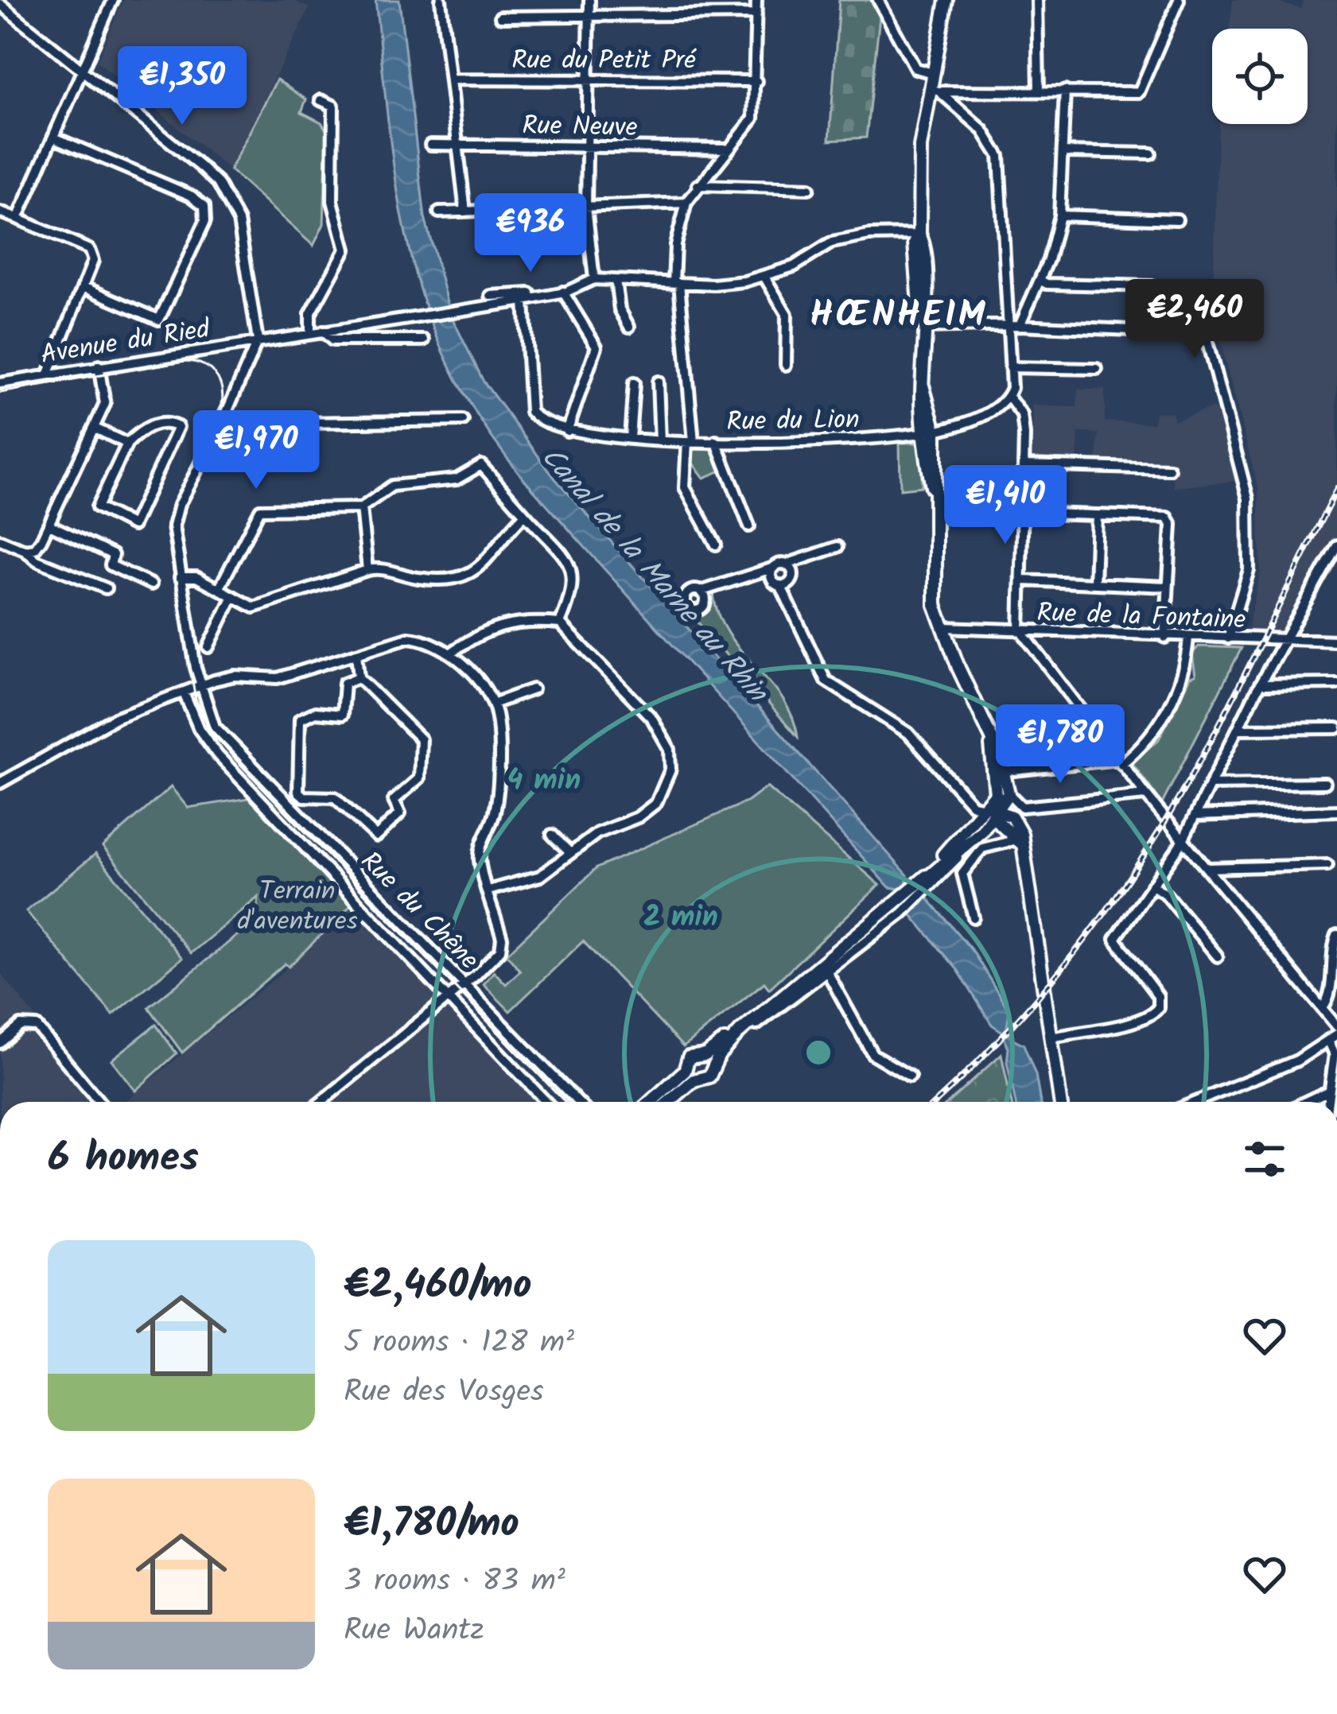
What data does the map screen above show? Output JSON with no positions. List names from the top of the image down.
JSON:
{
  "streets": {
    "street": [
      "Rue du Petit Pré",
      "Rue Neuve",
      "Avenue du Ried",
      "Rue du Lion",
      "Rue de la Fontaine",
      "Rue du Chêne"
    ]
  },
  "crossings": [
    ["Avenue du Ried", "Rue du Chêne"]
  ],
  "districts": ["HŒNHEIM"],
  "water": ["Canal de la Marne au Rhin"],
  "parks": ["Terrain d'aventures"],
  "page": {
    "price": [
      "€1,350",
      "€936",
      "€2,460",
      "€1,970",
      "€1,410",
      "€1,780"
    ],
    "heading": "6 homes",
    "list": [
      {
        "name": "€2,460/mo",
        "note": "5 rooms · 128 m² · Rue des Vosges"
      },
      {
        "name": "€1,780/mo",
        "note": "3 rooms · 83 m² · Rue Wantz"
      }
    ]
  },
  "rings": ["4 min", "2 min"]
}
